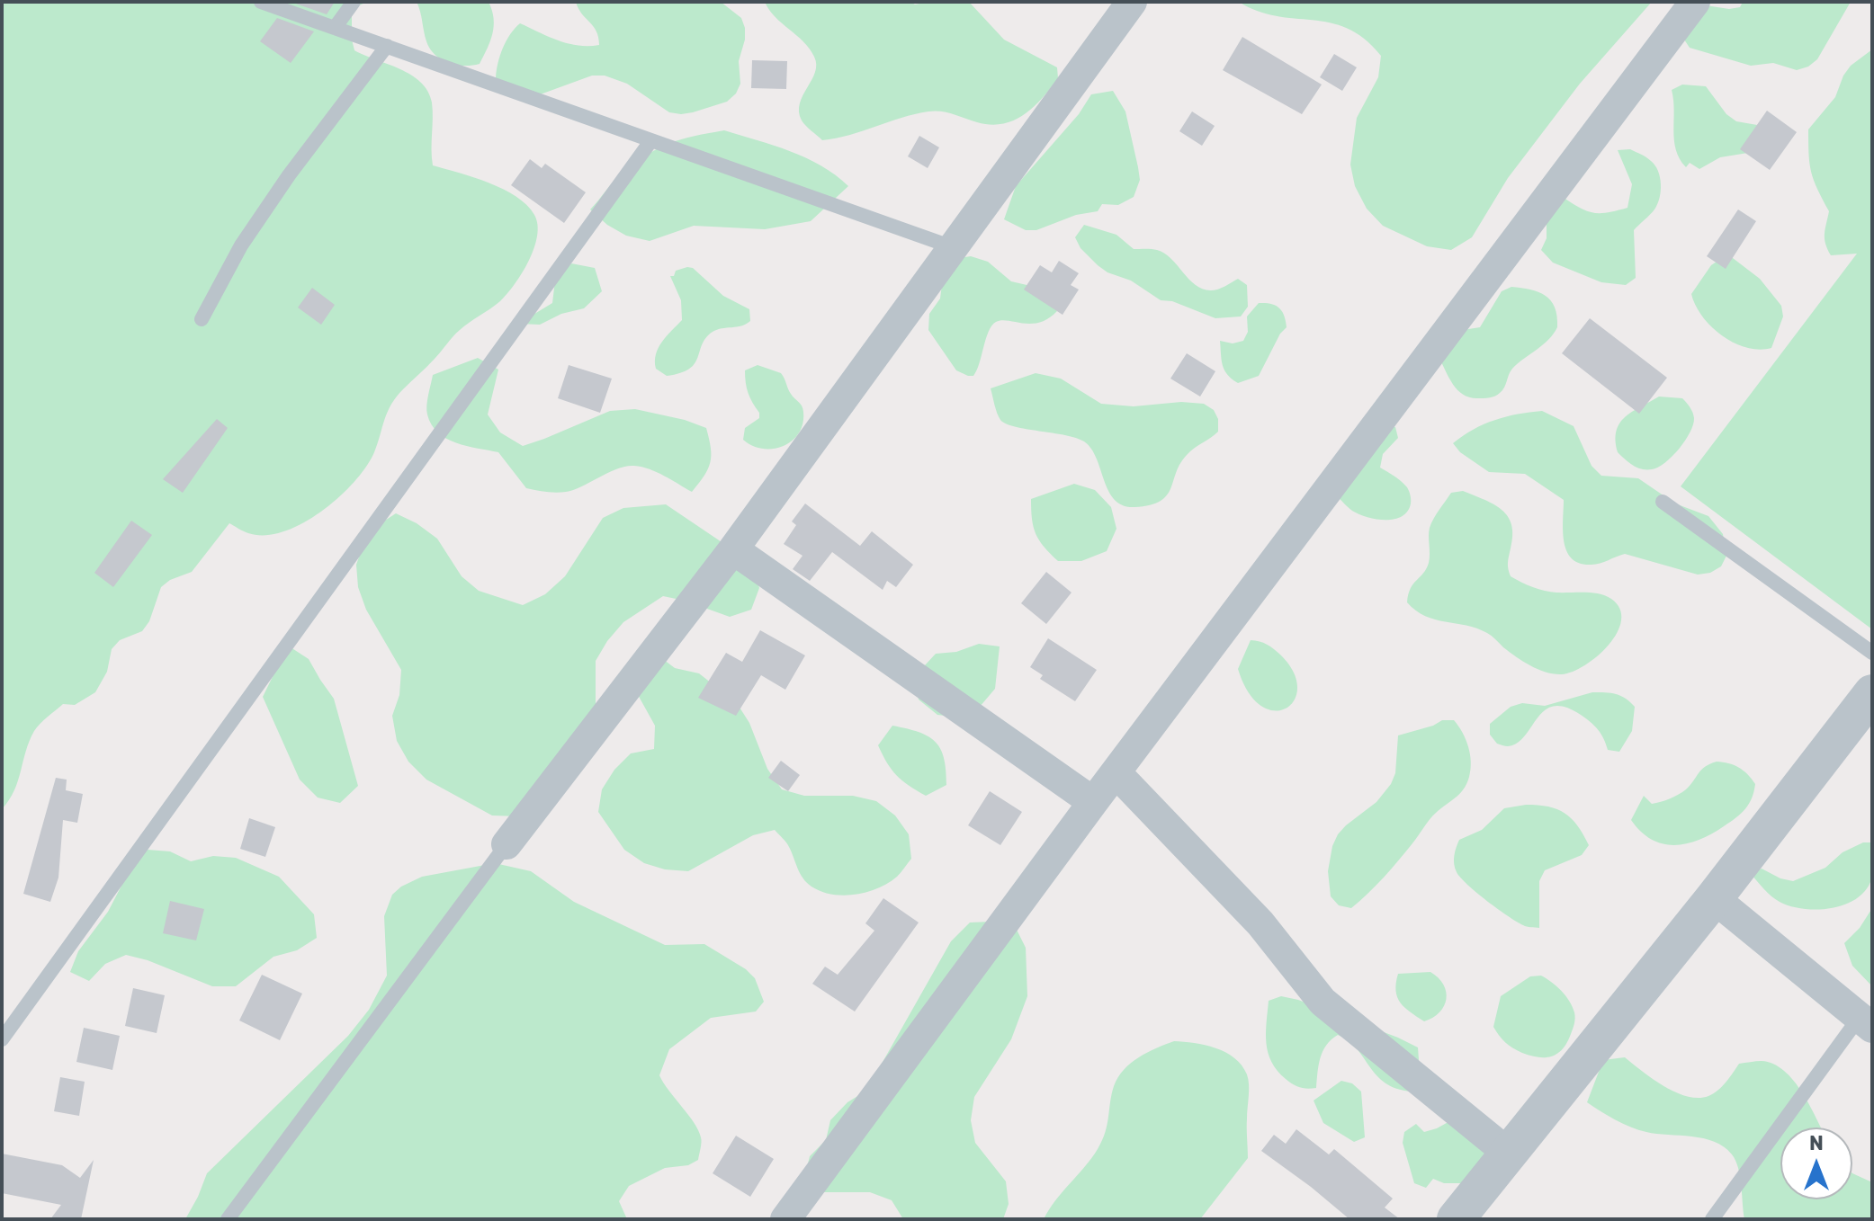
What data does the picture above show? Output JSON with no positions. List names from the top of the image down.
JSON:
{
  "north": "top"
}
